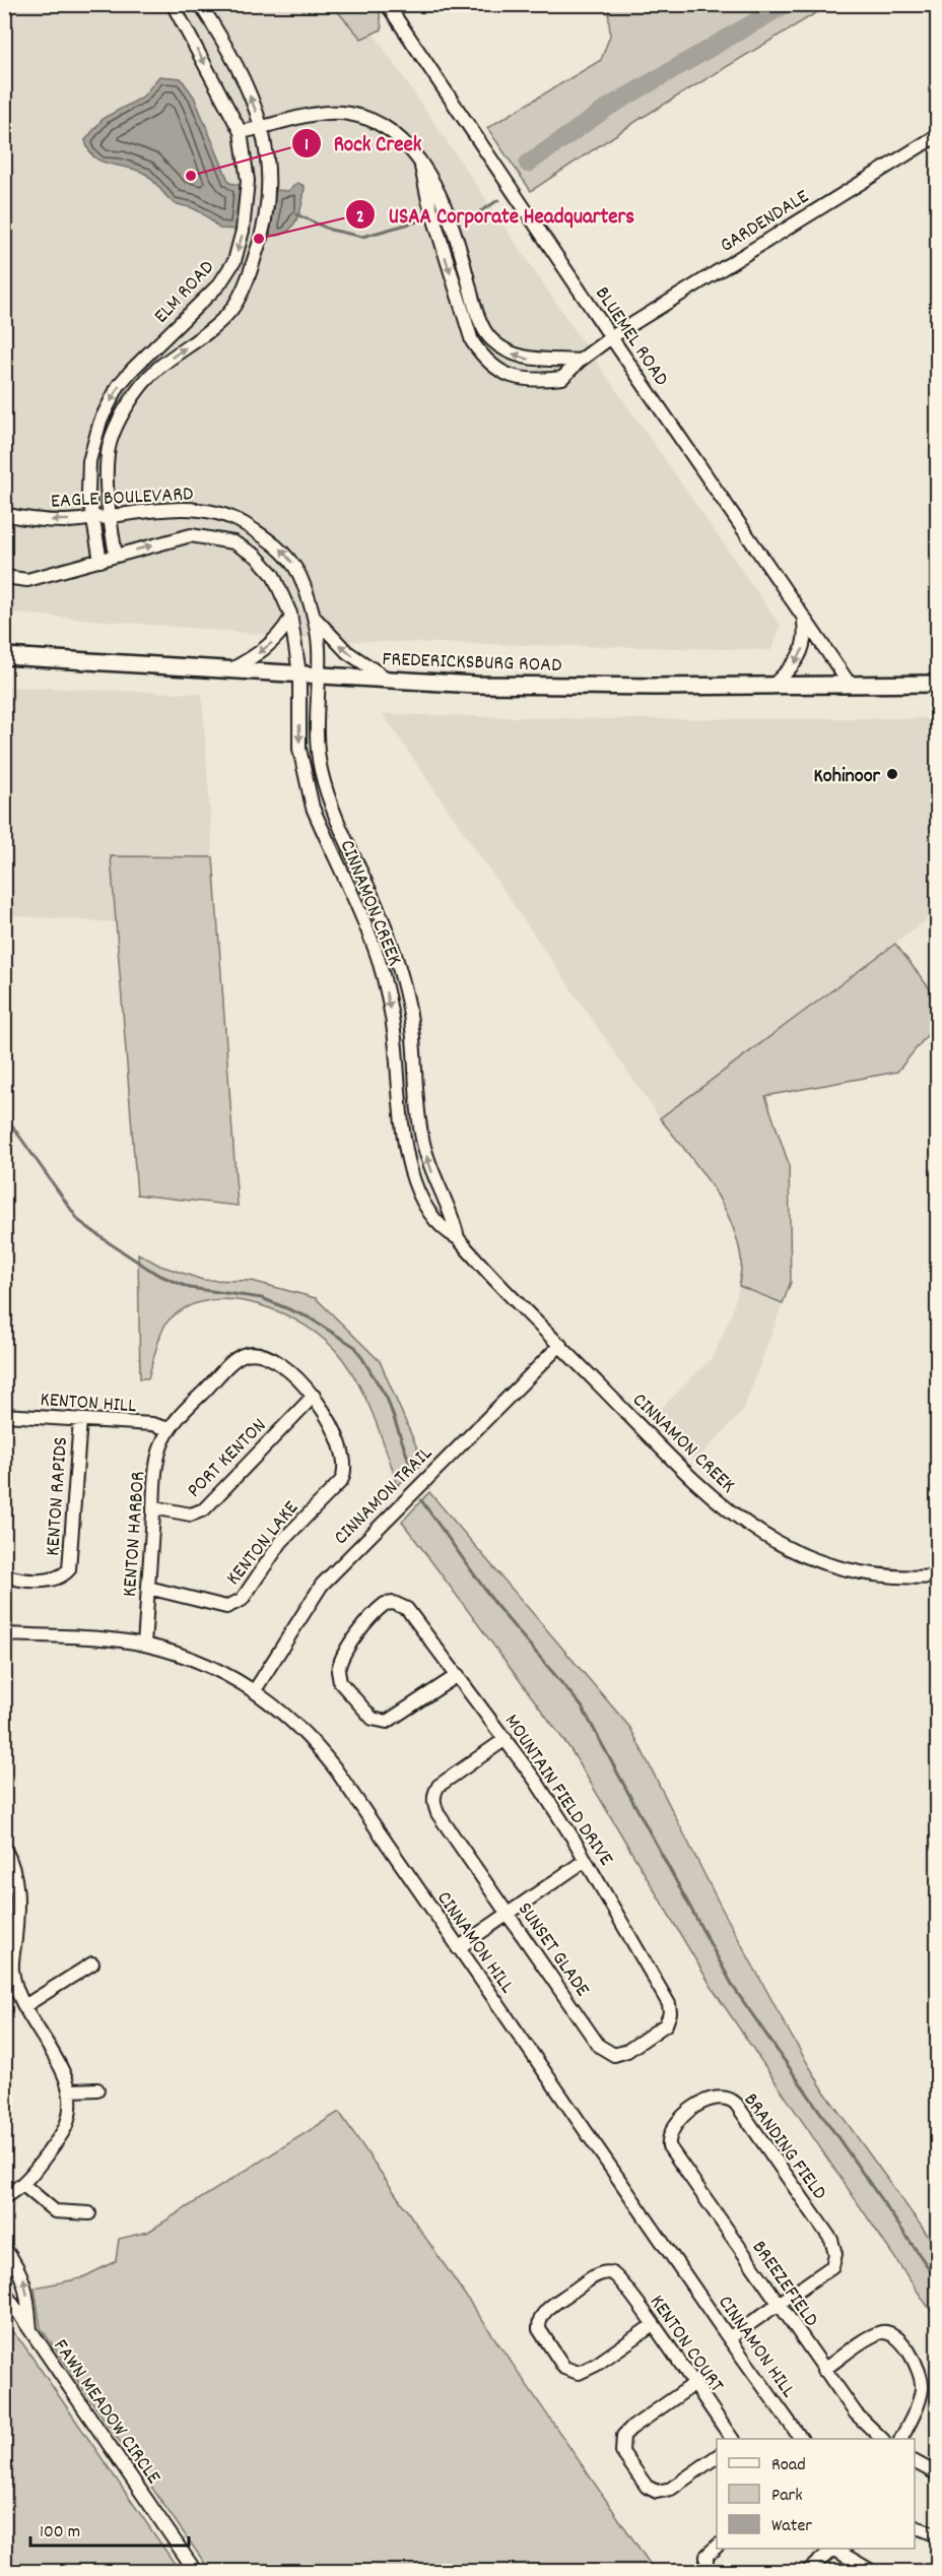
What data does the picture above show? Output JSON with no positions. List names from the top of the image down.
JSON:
{
  "streets": {
    "main road": ["FREDERICKSBURG ROAD"],
    "street": [
      "GARDENDALE",
      "ELM ROAD",
      "BLUEMEL ROAD",
      "EAGLE BOULEVARD",
      "CINNAMON CREEK",
      "KENTON HILL",
      "PORT KENTON",
      "CINNAMON TRAIL",
      "KENTON RAPIDS",
      "KENTON HARBOR",
      "KENTON LAKE",
      "MOUNTAIN FIELD DRIVE",
      "CINNAMON HILL",
      "SUNSET GLADE",
      "BRANDING FIELD",
      "BREEZEFIELD",
      "KENTON COURT",
      "FAWN MEADOW CIRCLE"
    ]
  },
  "crossings": [
    ["GARDENDALE", "BLUEMEL ROAD"],
    ["ELM ROAD", "EAGLE BOULEVARD"],
    ["BLUEMEL ROAD", "FREDERICKSBURG ROAD"],
    ["EAGLE BOULEVARD", "FREDERICKSBURG ROAD"],
    ["EAGLE BOULEVARD", "CINNAMON CREEK"],
    ["FREDERICKSBURG ROAD", "CINNAMON CREEK"],
    ["CINNAMON CREEK", "CINNAMON TRAIL"],
    ["KENTON HILL", "KENTON RAPIDS"],
    ["KENTON HILL", "KENTON HARBOR"],
    ["PORT KENTON", "KENTON HARBOR"],
    ["PORT KENTON", "KENTON LAKE"],
    ["CINNAMON TRAIL", "CINNAMON HILL"],
    ["KENTON HARBOR", "KENTON LAKE"],
    ["KENTON HARBOR", "CINNAMON HILL"],
    ["MOUNTAIN FIELD DRIVE", "SUNSET GLADE"],
    ["BRANDING FIELD", "BREEZEFIELD"]
  ],
  "one_way": ["EAGLE BOULEVARD"],
  "places": ["Rock Creek", "USAA Corporate Headquarters", "Kohinoor"],
  "legend": ["Road", "Park", "Water"],
  "scale_bar": "100 m"
}
